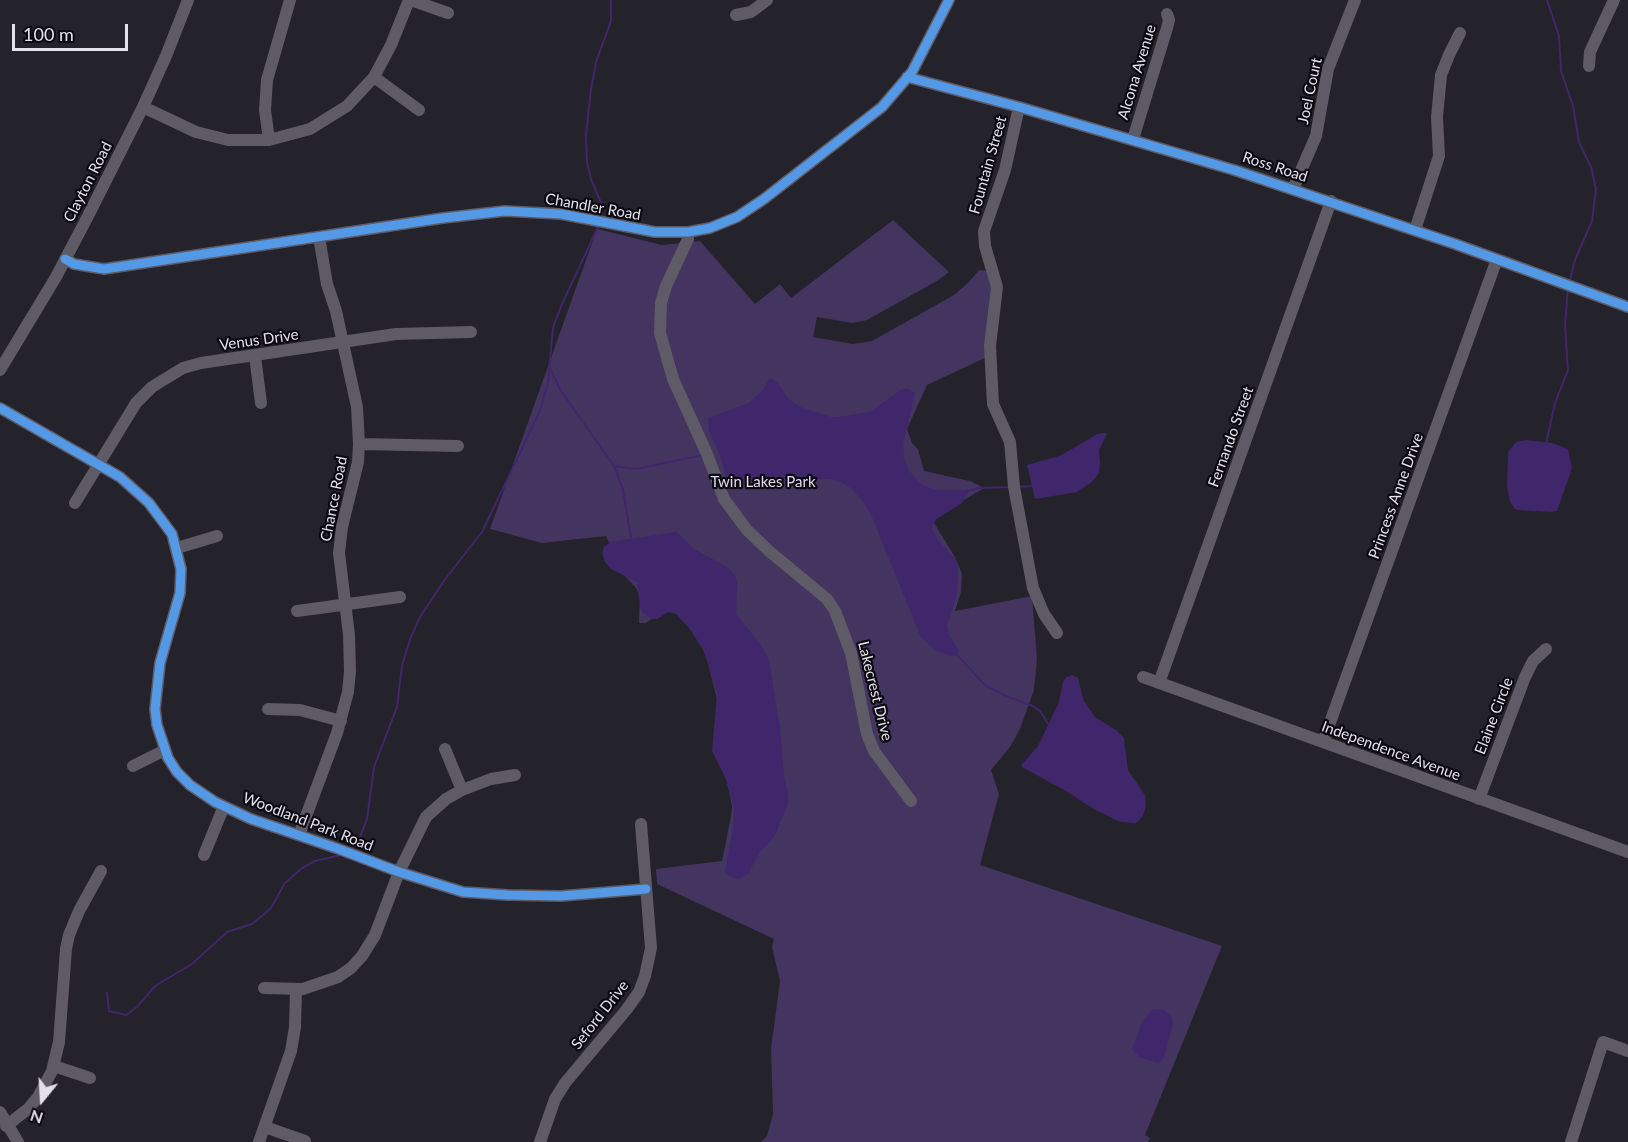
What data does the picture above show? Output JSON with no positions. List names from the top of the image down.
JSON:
{
  "streets": {
    "street": [
      "Alcona Avenue",
      "Joel Court",
      "Fountain Street",
      "Ross Road",
      "Clayton Road",
      "Chandler Road",
      "Venus Drive",
      "Fernando Street",
      "Princess Anne Drive",
      "Chance Road",
      "Lakecrest Drive",
      "Elaine Circle",
      "Independence Avenue",
      "Woodland Park Road",
      "Seford Drive"
    ]
  },
  "crossings": [
    ["Alcona Avenue", "Ross Road"],
    ["Joel Court", "Ross Road"],
    ["Fountain Street", "Ross Road"],
    ["Ross Road", "Chandler Road"],
    ["Ross Road", "Fernando Street"],
    ["Ross Road", "Princess Anne Drive"],
    ["Clayton Road", "Chandler Road"],
    ["Chandler Road", "Chance Road"],
    ["Chandler Road", "Lakecrest Drive"],
    ["Venus Drive", "Chance Road"],
    ["Venus Drive", "Woodland Park Road"],
    ["Fernando Street", "Independence Avenue"],
    ["Princess Anne Drive", "Independence Avenue"],
    ["Chance Road", "Woodland Park Road"],
    ["Elaine Circle", "Independence Avenue"],
    ["Woodland Park Road", "Seford Drive"]
  ],
  "parks": ["Twin Lakes Park"],
  "scale_bar": "100 m",
  "north": "bottom"
}
